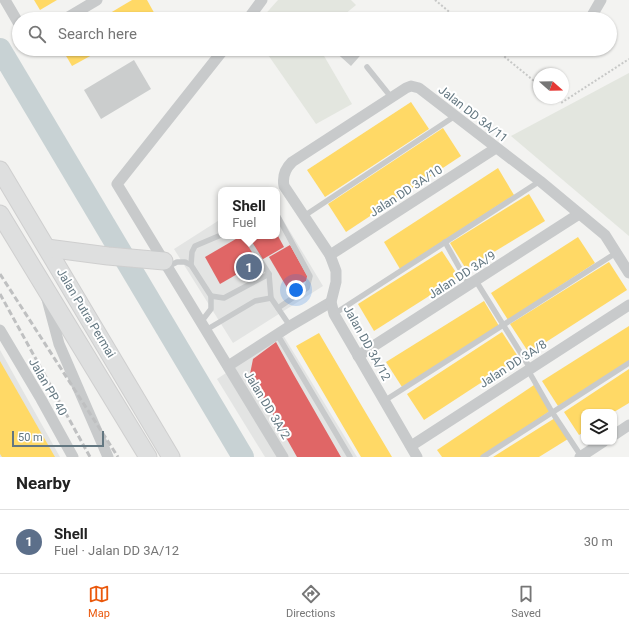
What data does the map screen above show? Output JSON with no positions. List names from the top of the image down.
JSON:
{
  "streets": {
    "main road": ["Jalan Putra Permai"],
    "street": [
      "Jalan DD 3A/11",
      "Jalan DD 3A/10",
      "Jalan DD 3A/9",
      "Jalan DD 3A/12",
      "Jalan DD 3A/8",
      "Jalan PP 40",
      "Jalan DD 3A/2"
    ]
  },
  "crossings": [
    ["Jalan DD 3A/11", "Jalan DD 3A/10"],
    ["Jalan DD 3A/11", "Jalan DD 3A/9"],
    ["Jalan DD 3A/11", "Jalan DD 3A/12"],
    ["Jalan DD 3A/10", "Jalan DD 3A/12"],
    ["Jalan DD 3A/9", "Jalan DD 3A/12"],
    ["Jalan DD 3A/12", "Jalan DD 3A/8"]
  ],
  "scale_bar": "50 m",
  "north": "right",
  "page": {
    "search": "Search here",
    "popup": ["Shell", "Fuel"],
    "pins": "1",
    "scale": "50 m",
    "heading": "Nearby",
    "list": [
      {
        "mark": "1",
        "name": "Shell",
        "note": "Fuel · Jalan DD 3A/12",
        "value": "30 m"
      }
    ],
    "nav": ["Map", "Directions", "Saved"]
  }
}
